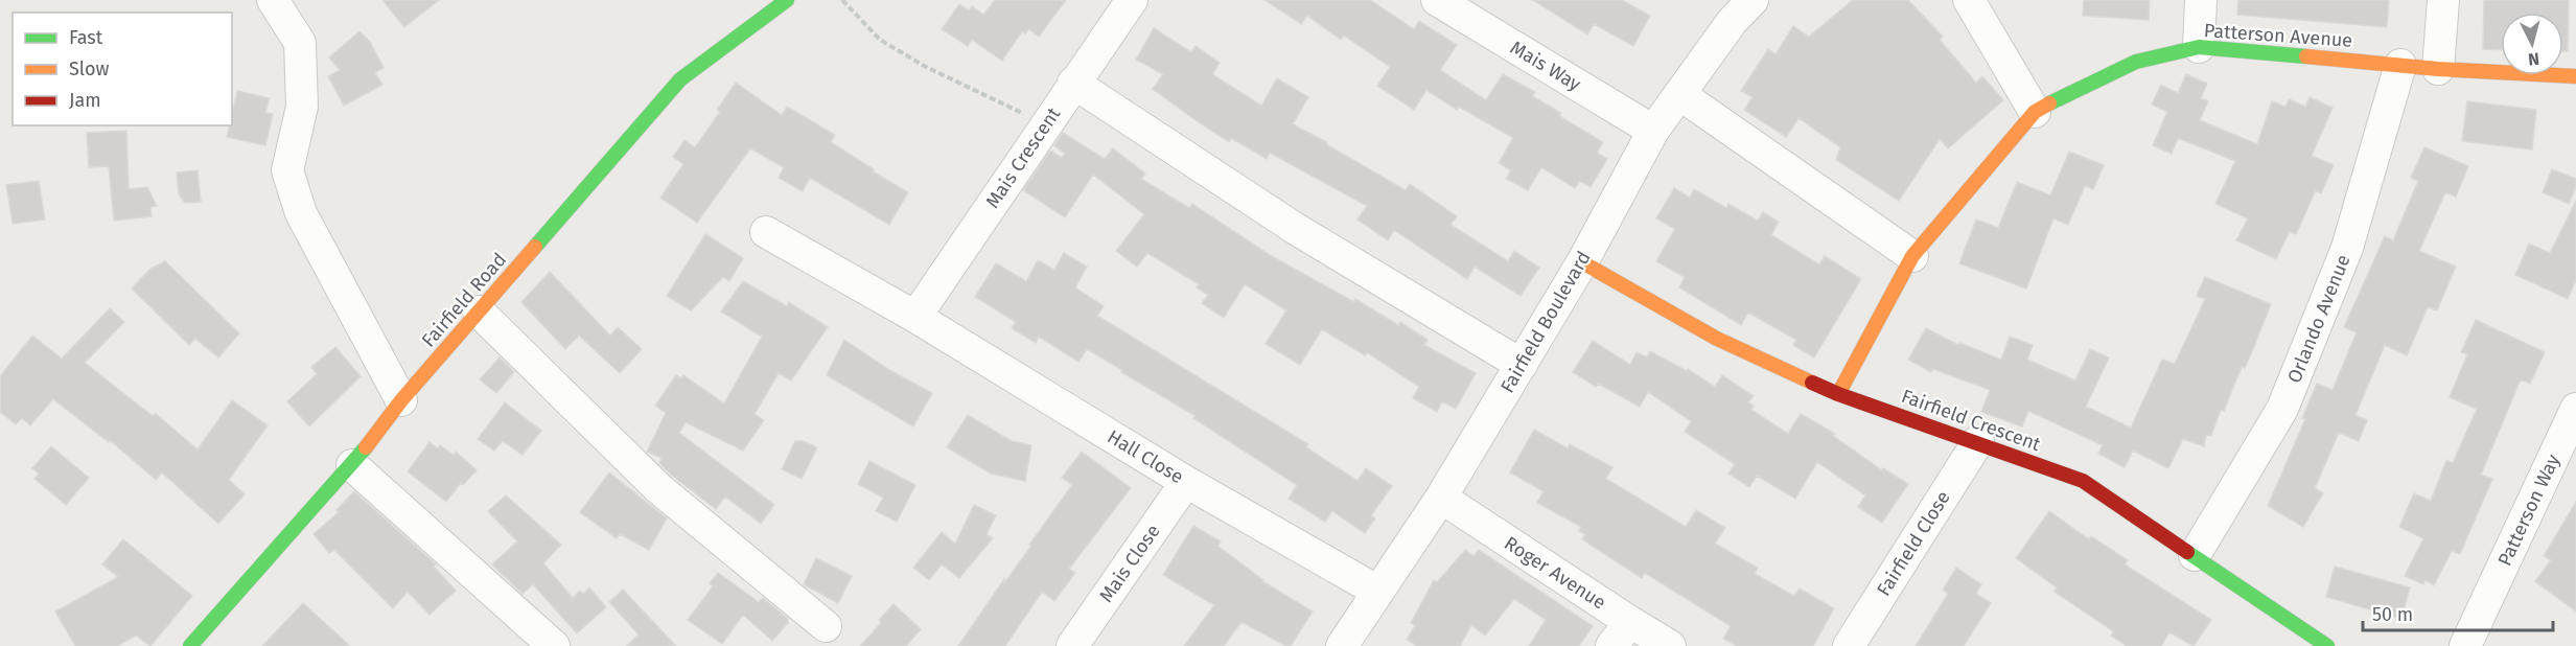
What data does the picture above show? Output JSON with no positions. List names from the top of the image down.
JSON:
{
  "streets": {
    "street": [
      "Patterson Avenue",
      "Mais Way",
      "Mais Crescent",
      "Fairfield Road",
      "Orlando Avenue",
      "Fairfield Boulevard",
      "Fairfield Crescent",
      "Hall Close",
      "Patterson Way",
      "Fairfield Close",
      "Mais Close",
      "Roger Avenue"
    ]
  },
  "crossings": [
    ["Patterson Avenue", "Orlando Avenue"],
    ["Patterson Avenue", "Fairfield Crescent"],
    ["Mais Way", "Fairfield Boulevard"],
    ["Mais Crescent", "Hall Close"],
    ["Orlando Avenue", "Fairfield Crescent"],
    ["Fairfield Boulevard", "Fairfield Crescent"],
    ["Fairfield Boulevard", "Hall Close"],
    ["Fairfield Boulevard", "Roger Avenue"],
    ["Fairfield Crescent", "Fairfield Close"],
    ["Hall Close", "Mais Close"]
  ],
  "legend": ["Fast", "Slow", "Jam"],
  "scale_bar": "50 m",
  "north": "bottom"
}
